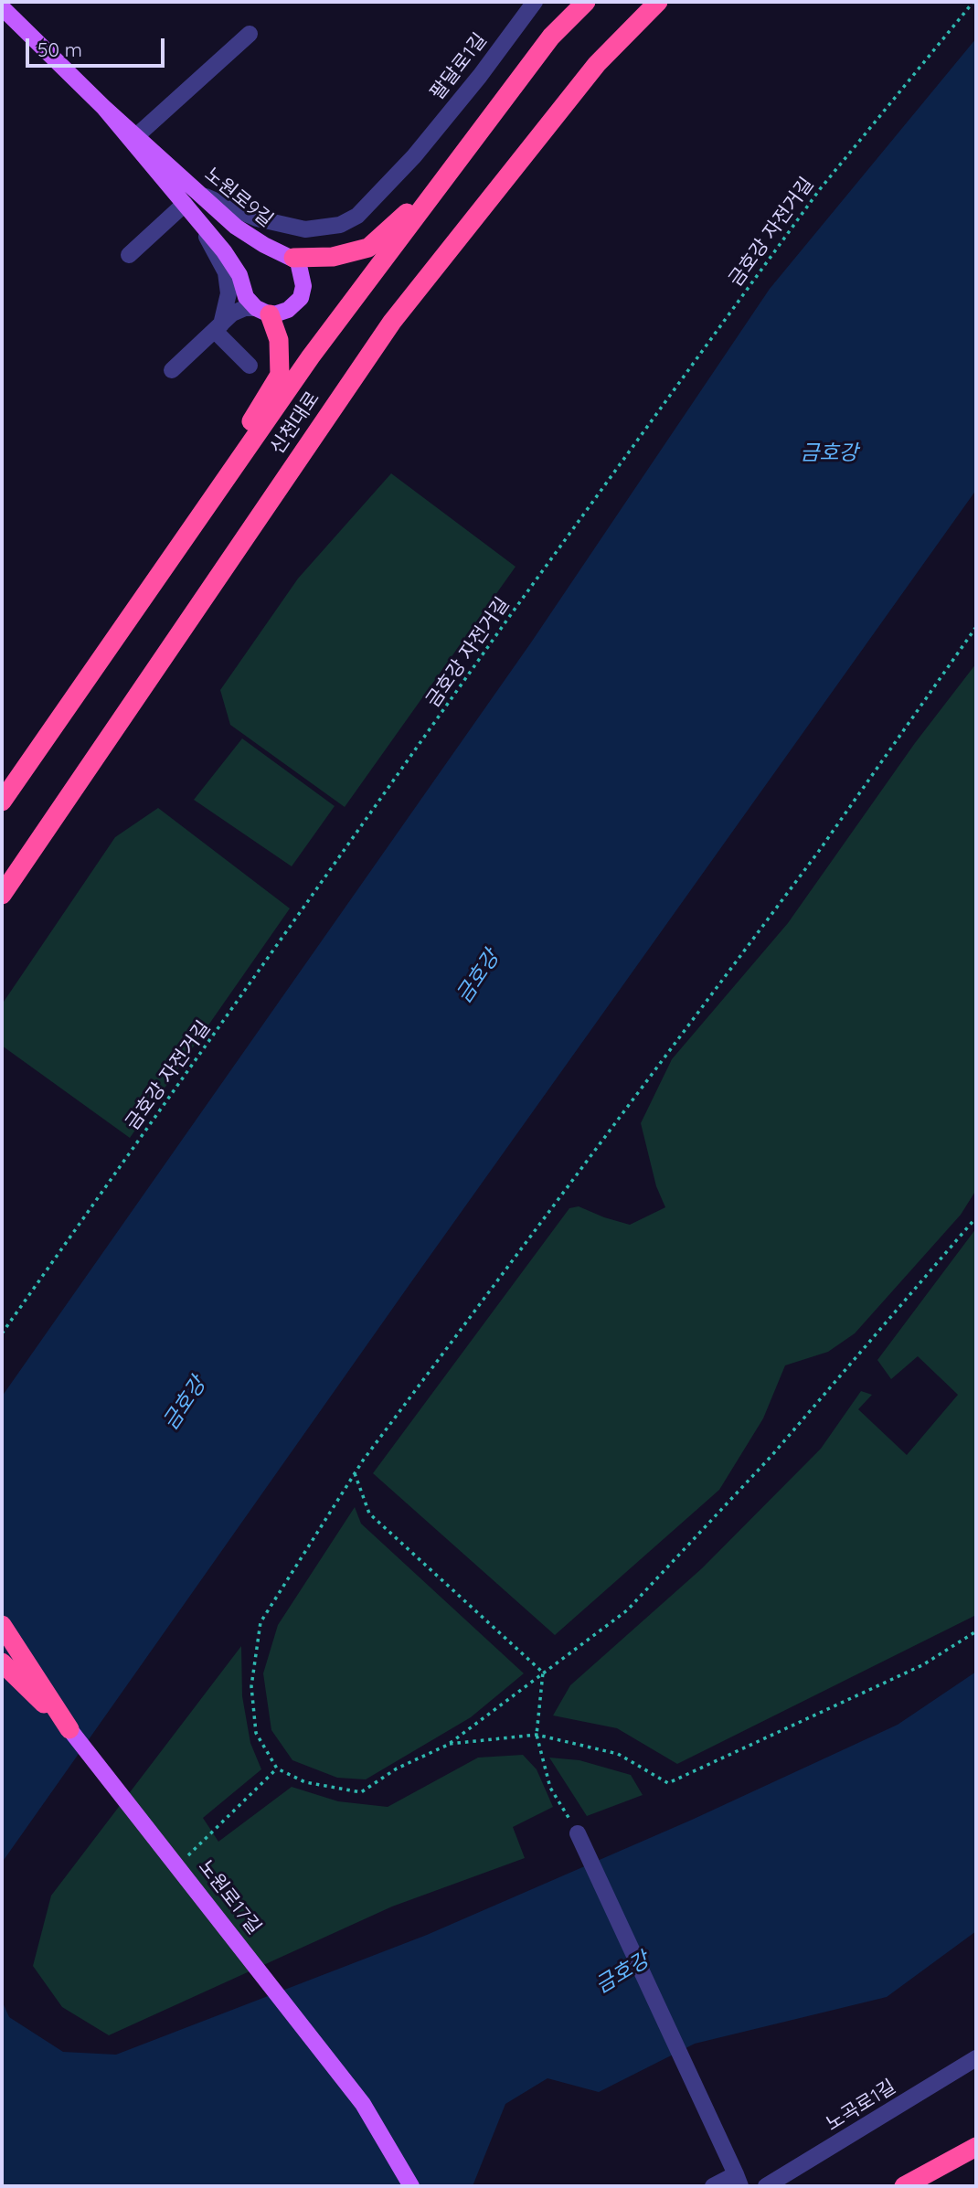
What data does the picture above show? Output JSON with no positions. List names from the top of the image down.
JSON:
{
  "streets": {
    "highway": ["신천대로"],
    "main road": ["노원로9길", "노원로17길"],
    "street": ["팔달로1길", "노곡로1길"],
    "path": ["금호강 자전거길"]
  },
  "crossings": [
    ["팔달로1길", "노원로9길"]
  ],
  "water": ["금호강"],
  "scale_bar": "50 m"
}
